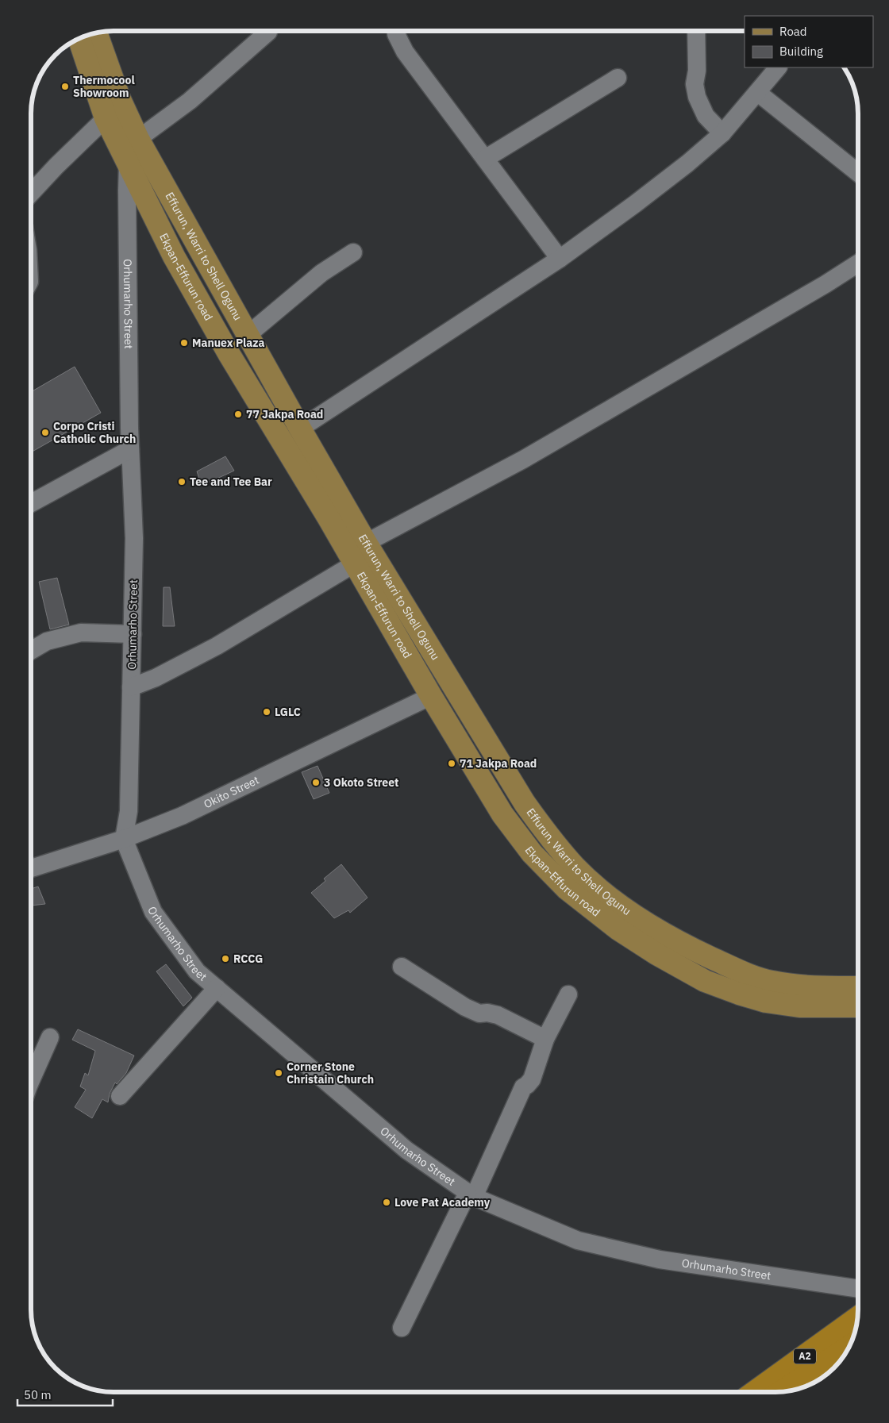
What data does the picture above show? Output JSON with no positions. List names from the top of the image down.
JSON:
{
  "streets": {
    "highway": ["A2"],
    "main road": ["Effurun, Warri to Shell Ogunu", "Ekpan-Effurun road"],
    "street": ["Orhumarho Street", "Okito Street"]
  },
  "crossings": [
    ["Ekpan-Effurun road", "Orhumarho Street"],
    ["Ekpan-Effurun road", "Okito Street"],
    ["Orhumarho Street", "Okito Street"]
  ],
  "places": [
    "Thermocool Showroom",
    "Manuex Plaza",
    "77 Jakpa Road",
    "Corpo Cristi Catholic Church",
    "Tee and Tee Bar",
    "LGLC",
    "71 Jakpa Road",
    "3 Okoto Street",
    "RCCG",
    "Corner Stone Christain Church",
    "Love Pat Academy"
  ],
  "legend": ["Road", "Building"],
  "scale_bar": "50 m"
}
